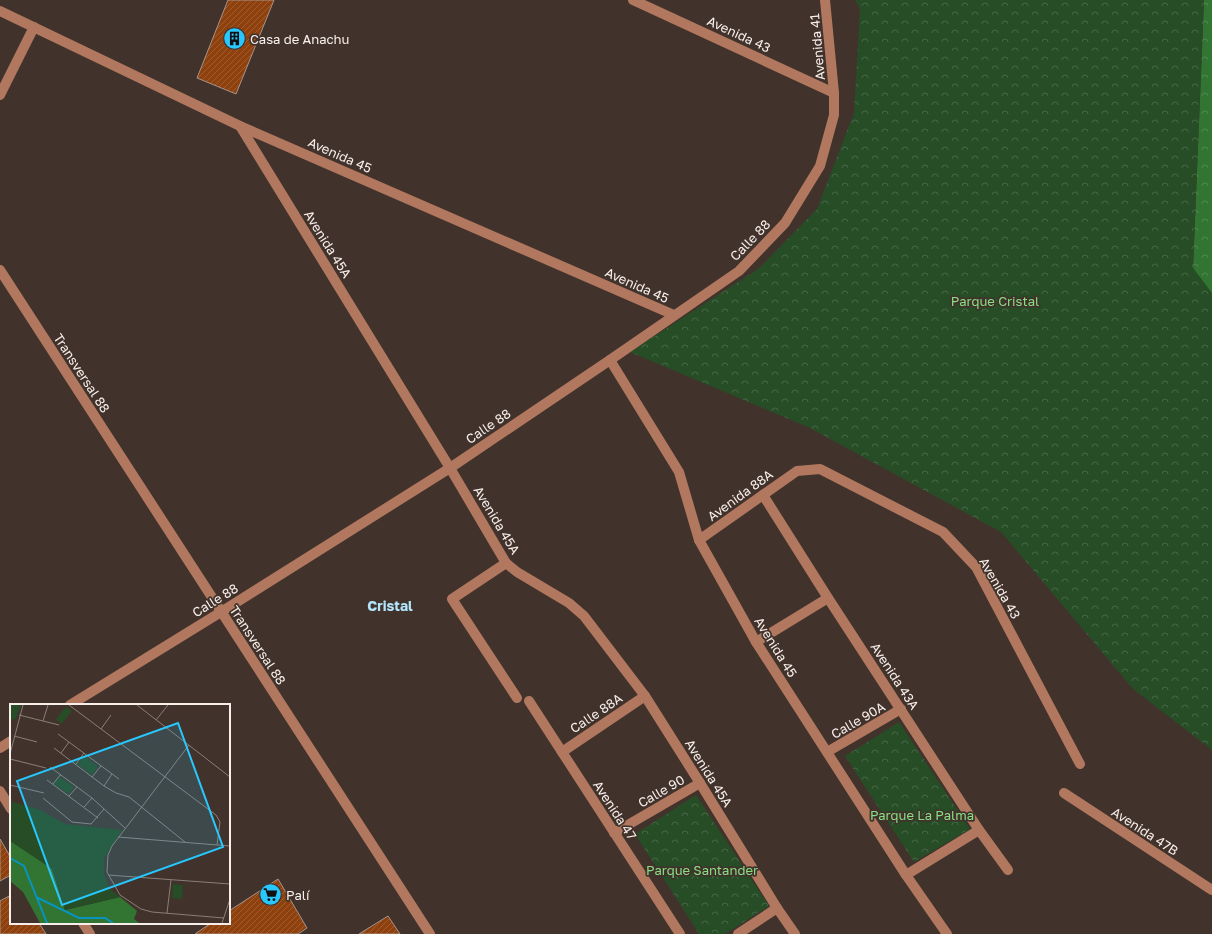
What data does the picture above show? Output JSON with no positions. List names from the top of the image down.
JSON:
{
  "streets": {
    "street": [
      "Avenida 43",
      "Avenida 41",
      "Avenida 45",
      "Calle 88",
      "Avenida 45A",
      "Transversal 88",
      "Avenida 88A",
      "Avenida 43A",
      "Calle 88A",
      "Calle 90A",
      "Calle 90",
      "Avenida 47",
      "Avenida 47B"
    ]
  },
  "crossings": [
    ["Avenida 43", "Avenida 41"],
    ["Avenida 43", "Calle 88"],
    ["Avenida 43", "Avenida 88A"],
    ["Avenida 41", "Calle 88"],
    ["Avenida 45", "Calle 88"],
    ["Avenida 45", "Avenida 45A"],
    ["Avenida 45", "Avenida 88A"],
    ["Avenida 45", "Calle 90A"],
    ["Calle 88", "Avenida 45A"],
    ["Calle 88", "Transversal 88"],
    ["Avenida 45A", "Calle 88A"],
    ["Avenida 45A", "Calle 90"],
    ["Avenida 88A", "Avenida 43A"],
    ["Avenida 43A", "Calle 90A"],
    ["Calle 88A", "Avenida 47"],
    ["Calle 90", "Avenida 47"]
  ],
  "districts": ["Cristal"],
  "parks": ["Parque Cristal", "Parque La Palma", "Parque Santander"],
  "places": {
    "building": ["Casa de Anachu"],
    "supermarket": ["Palí"]
  }
}
